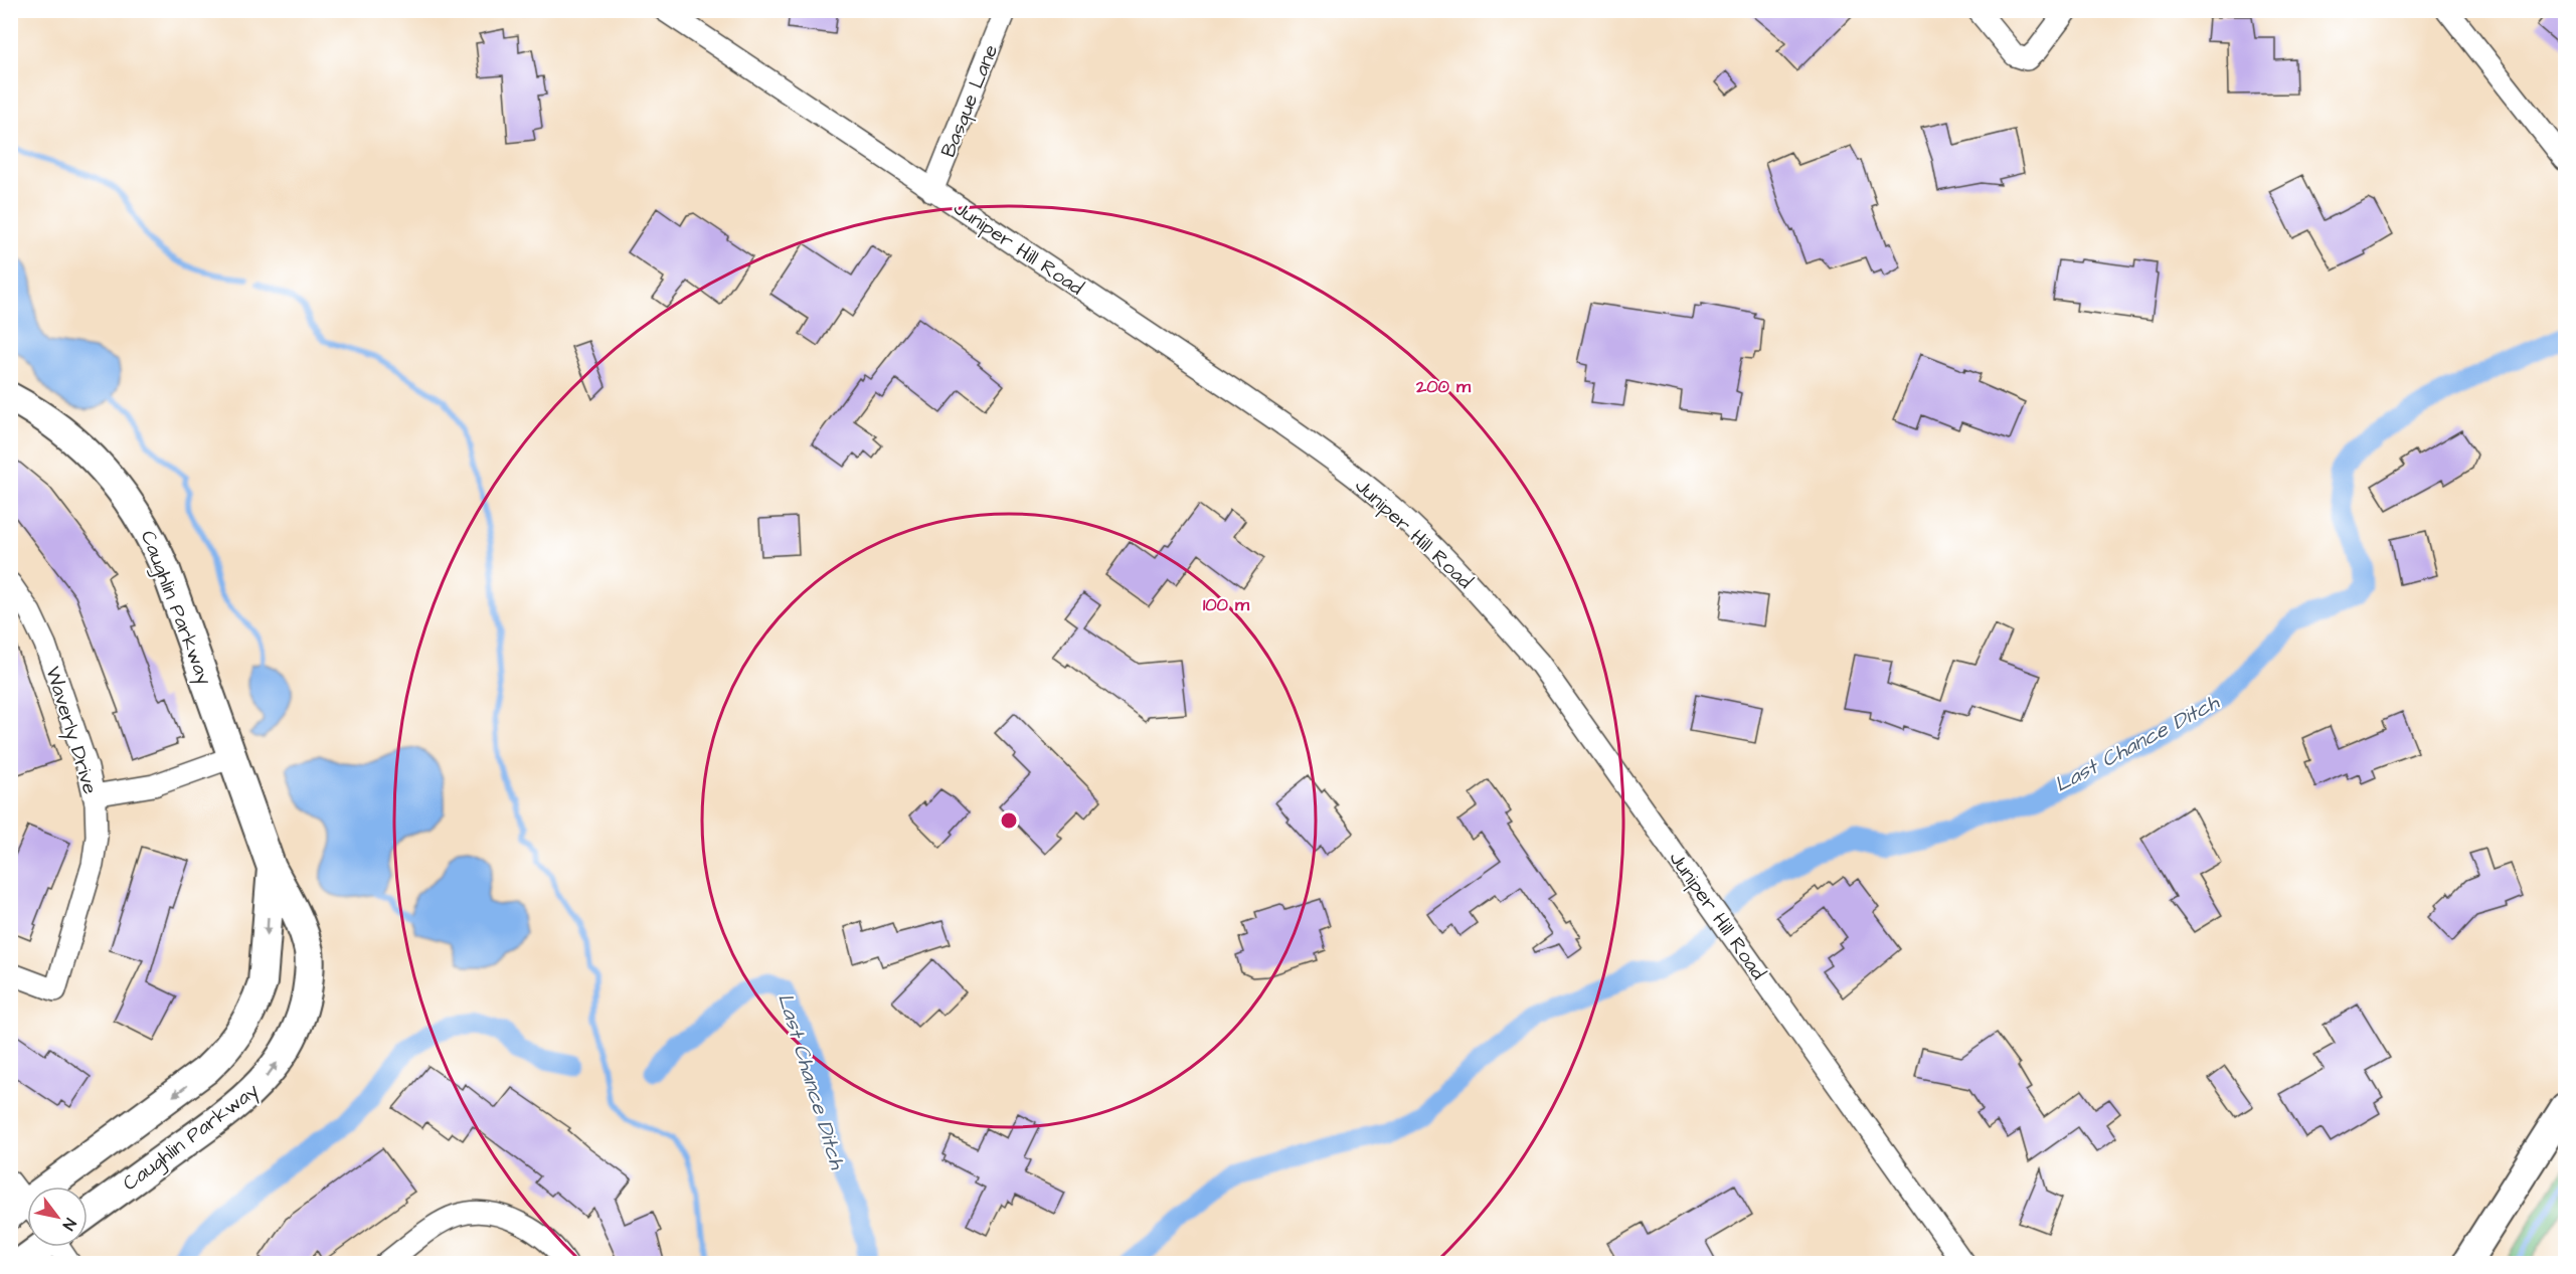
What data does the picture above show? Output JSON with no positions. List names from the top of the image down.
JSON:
{
  "streets": {
    "street": [
      "Basque Lane",
      "Juniper Hill Road",
      "Caughlin Parkway",
      "Waverly Drive"
    ]
  },
  "crossings": [
    ["Basque Lane", "Juniper Hill Road"]
  ],
  "water": ["Last Chance Ditch"],
  "north": "bottom right",
  "rings": ["200 m", "100 m"]
}
